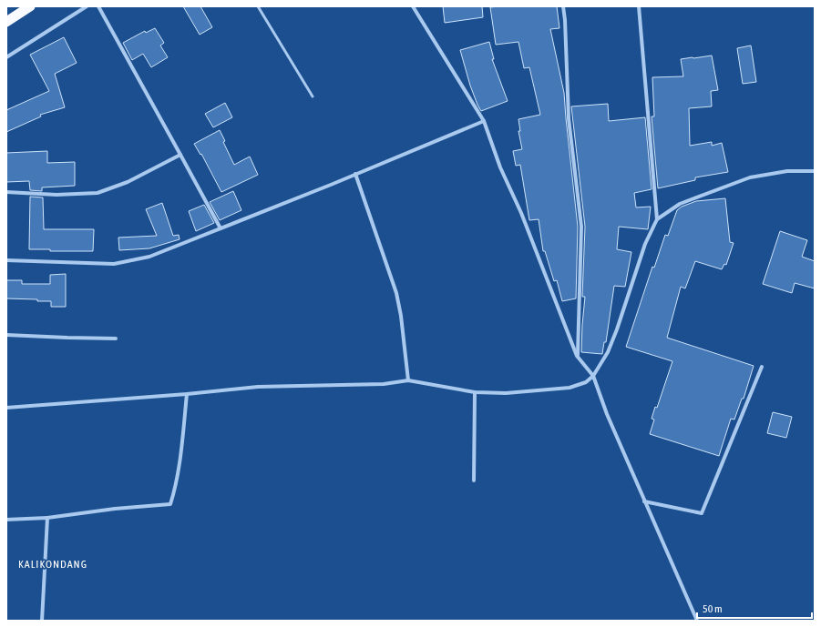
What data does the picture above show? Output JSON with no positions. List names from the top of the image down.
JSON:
{
  "districts": ["KALIKONDANG"],
  "scale_bar": "50 m"
}
